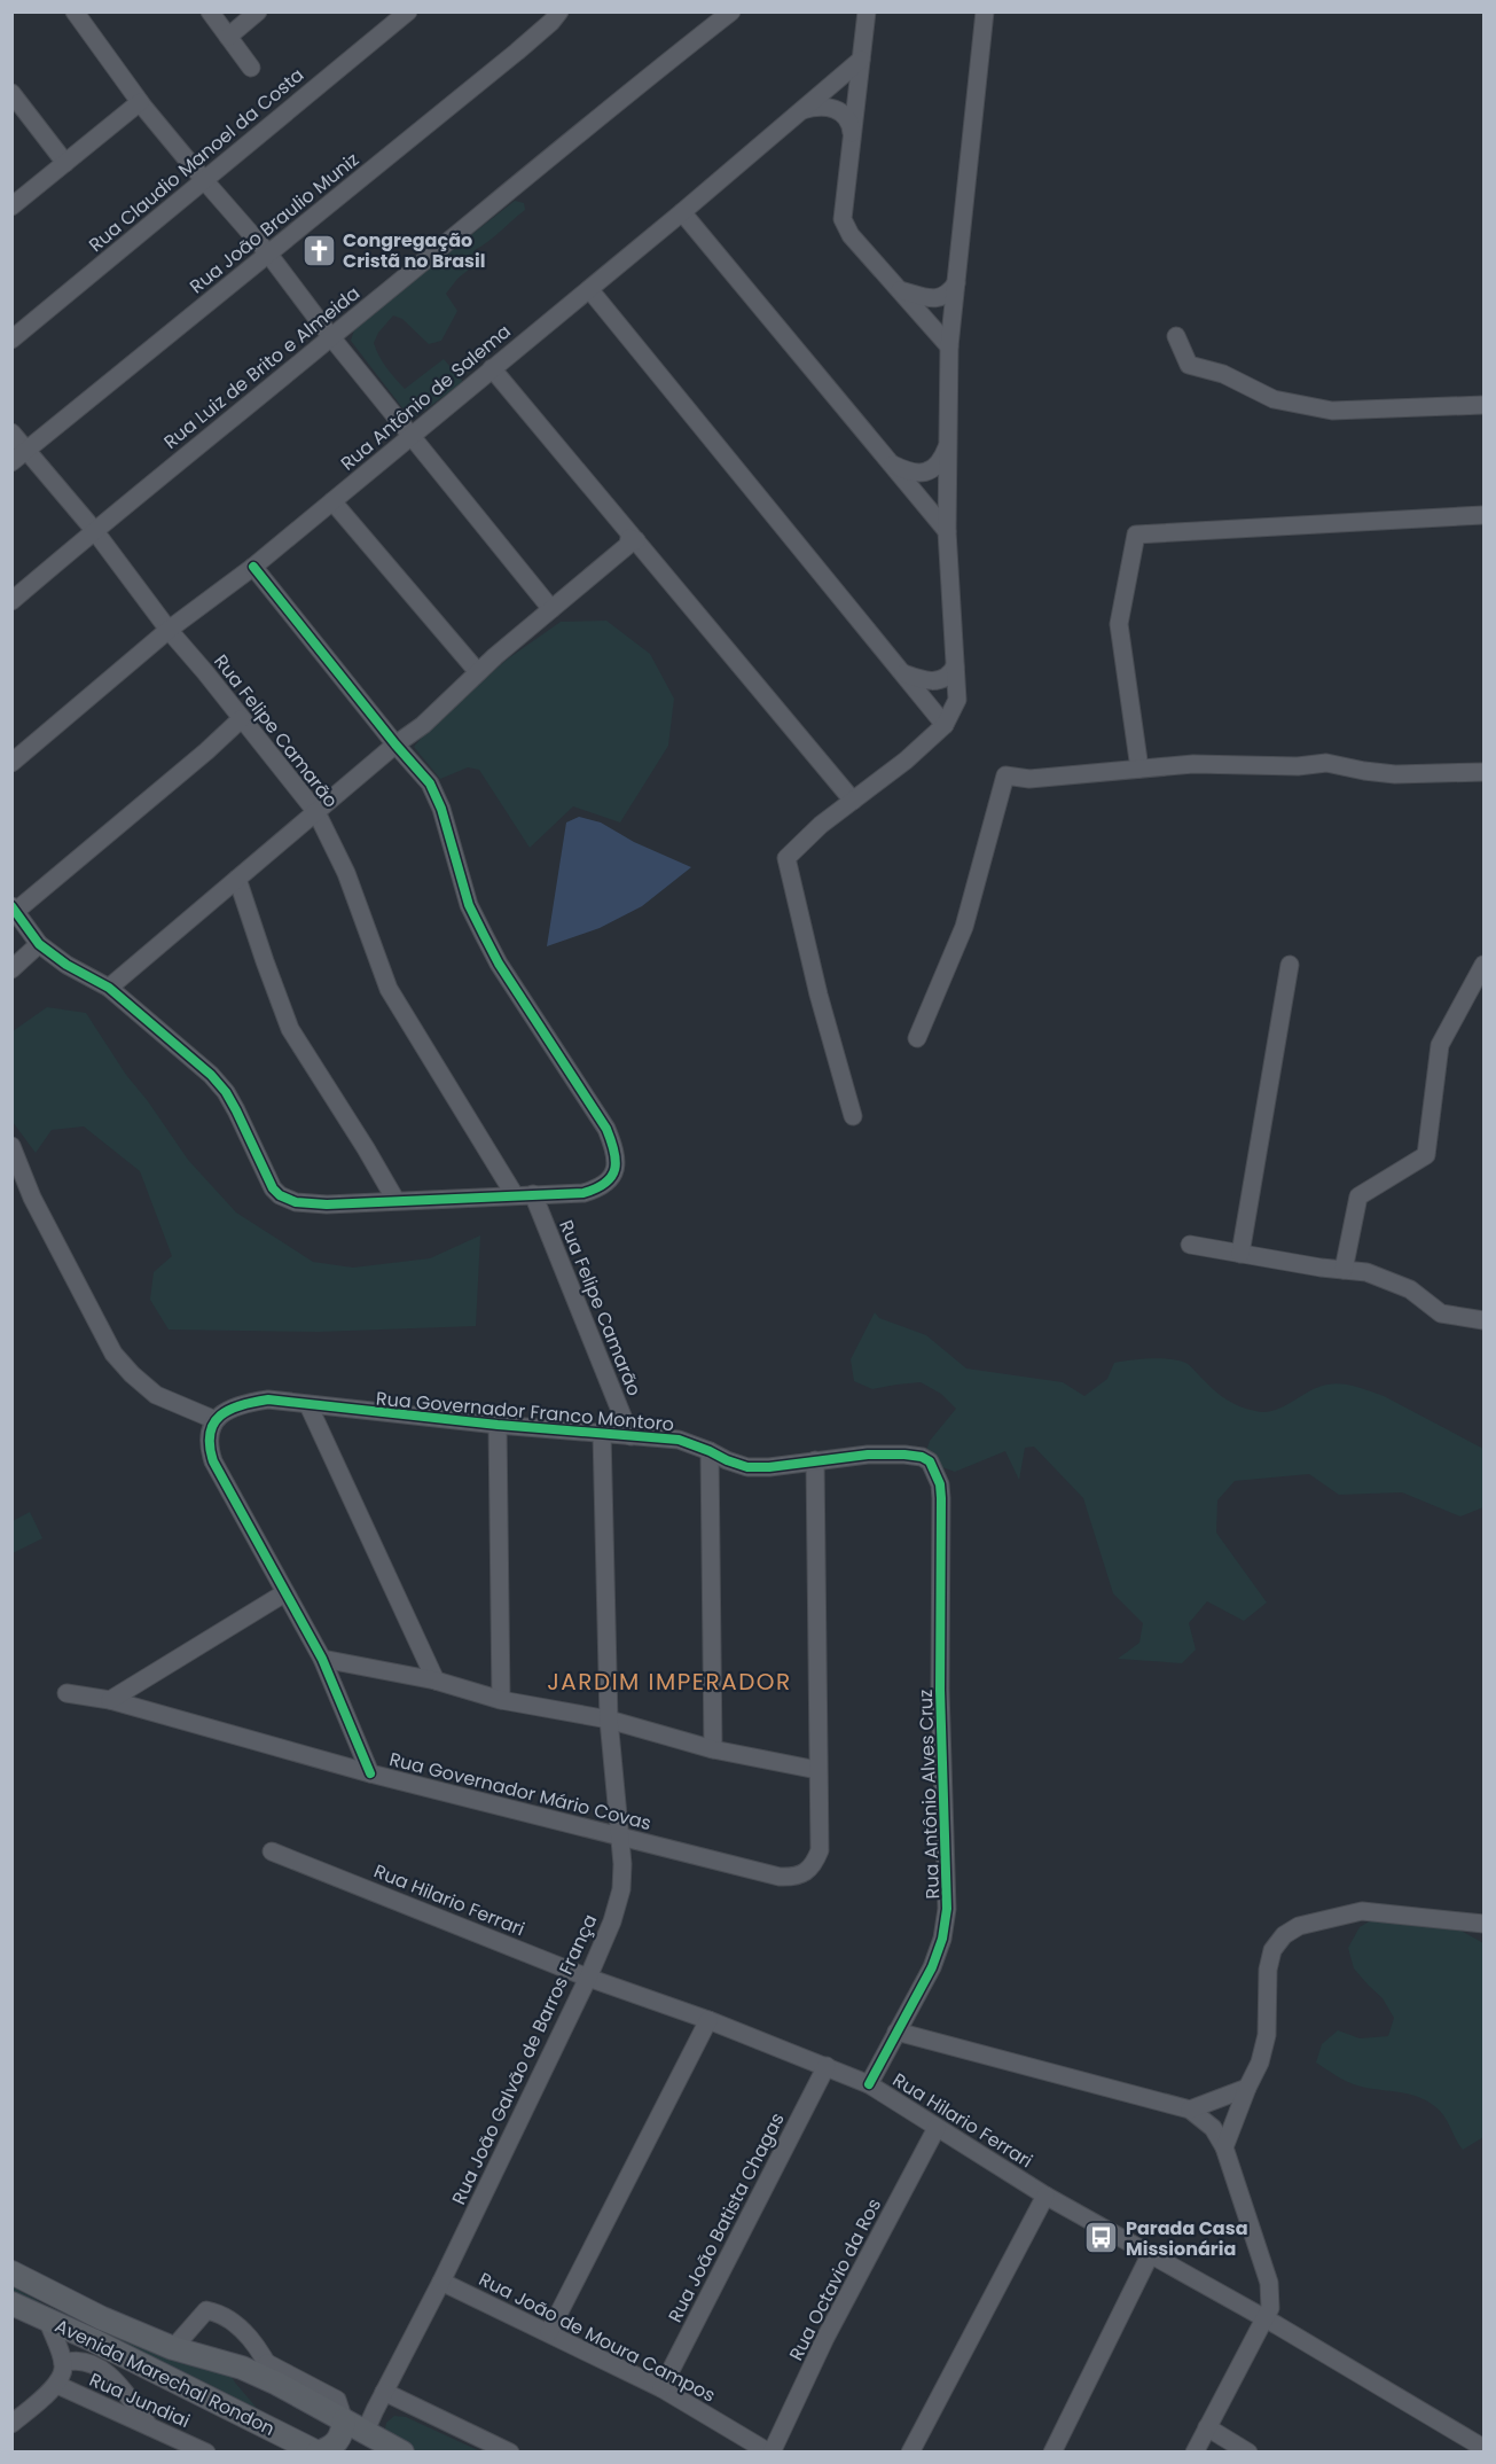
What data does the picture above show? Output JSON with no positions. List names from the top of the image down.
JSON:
{
  "streets": {
    "main road": ["Avenida Marechal Rondon"],
    "street": [
      "Rua Claudio Manoel da Costa",
      "Rua João Braulio Muniz",
      "Rua Luiz de Brito e Almeida",
      "Rua Antônio de Salema",
      "Rua Felipe Camarão",
      "Rua Governador Franco Montoro",
      "Rua Governador Mário Covas",
      "Rua Antônio Alves Cruz",
      "Rua Hilario Ferrari",
      "Rua João Galvão de Barros França",
      "Rua João Batista Chagas",
      "Rua Octavio da Ros",
      "Rua João de Moura Campos",
      "Rua Jundiai"
    ]
  },
  "crossings": [
    ["Rua João Braulio Muniz", "Rua Felipe Camarão"],
    ["Rua Luiz de Brito e Almeida", "Rua Felipe Camarão"],
    ["Rua Antônio de Salema", "Rua Felipe Camarão"],
    ["Rua Felipe Camarão", "Rua Governador Franco Montoro"],
    ["Rua Governador Franco Montoro", "Rua Antônio Alves Cruz"],
    ["Rua Governador Franco Montoro", "Rua João Galvão de Barros França"],
    ["Rua Governador Mário Covas", "Rua João Galvão de Barros França"],
    ["Rua Antônio Alves Cruz", "Rua Hilario Ferrari"],
    ["Rua Hilario Ferrari", "Rua João Galvão de Barros França"],
    ["Rua Hilario Ferrari", "Rua João Batista Chagas"],
    ["Rua Hilario Ferrari", "Rua Octavio da Ros"],
    ["Rua João Galvão de Barros França", "Rua João de Moura Campos"],
    ["Rua João Galvão de Barros França", "Avenida Marechal Rondon"],
    ["Rua João Batista Chagas", "Rua João de Moura Campos"],
    ["Rua Octavio da Ros", "Rua João de Moura Campos"]
  ],
  "districts": ["JARDIM IMPERADOR"],
  "places": {
    "church": ["Congregação Cristã no Brasil"],
    "bus stop": ["Parada Casa Missionária"]
  }
}
